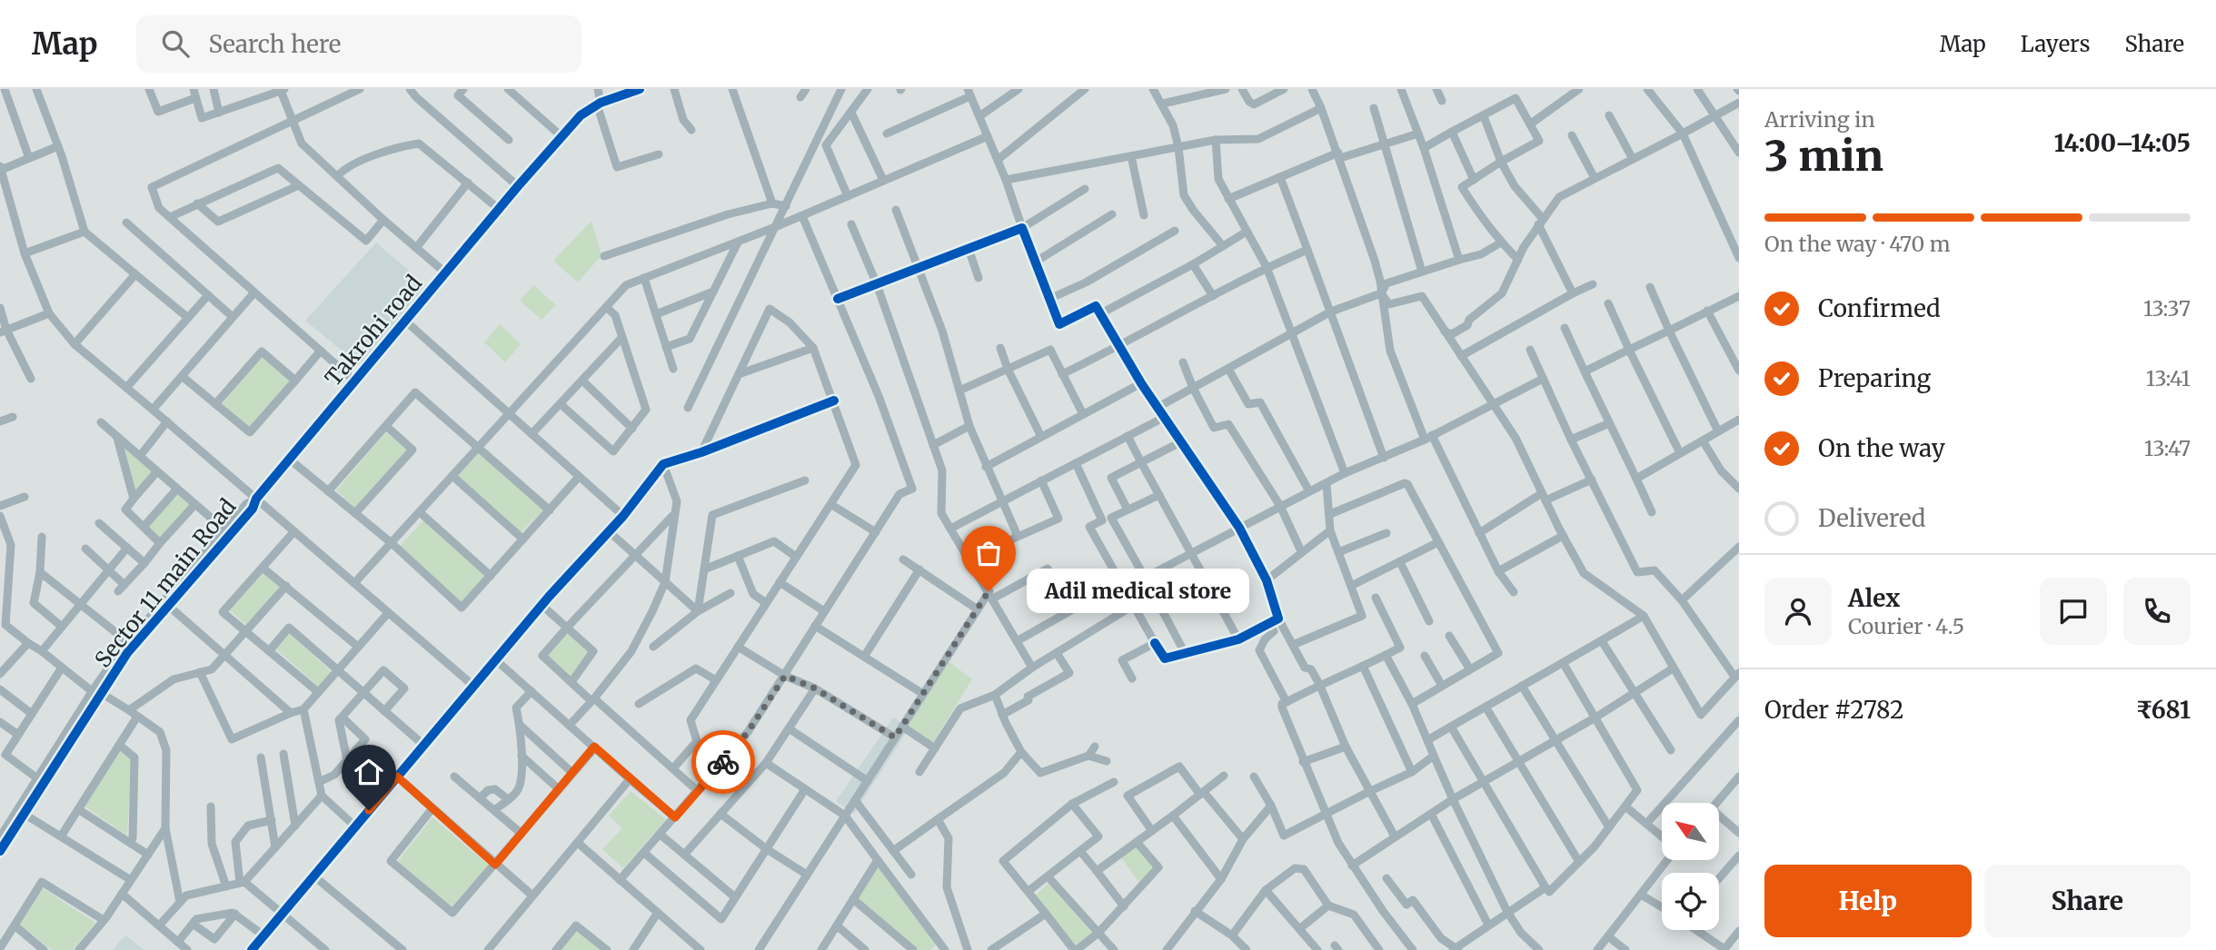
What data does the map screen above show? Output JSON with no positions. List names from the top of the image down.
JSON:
{
  "streets": {
    "street": ["Takrohi road", "Sector 11 main Road"]
  },
  "crossings": [
    ["Takrohi road", "Sector 11 main Road"]
  ],
  "places": ["Adil medical store"],
  "north": "top left",
  "page": {
    "header": "Map",
    "search": "Search here",
    "nav": ["Map", "Layers", "Share"],
    "heading": ["3 min", "Arriving in", "14:00–14:05"],
    "panel": [
      "Alex",
      "Courier · 4.5",
      "Order #2782",
      "₹681"
    ],
    "bar": "On the way · 470 m",
    "list": [
      ["Confirmed", "13:37"],
      ["Preparing", "13:41"],
      ["On the way", "13:47"],
      "Delivered"
    ],
    "bubble": "Adil medical store",
    "buttons": ["Help", "Share"]
  }
}
